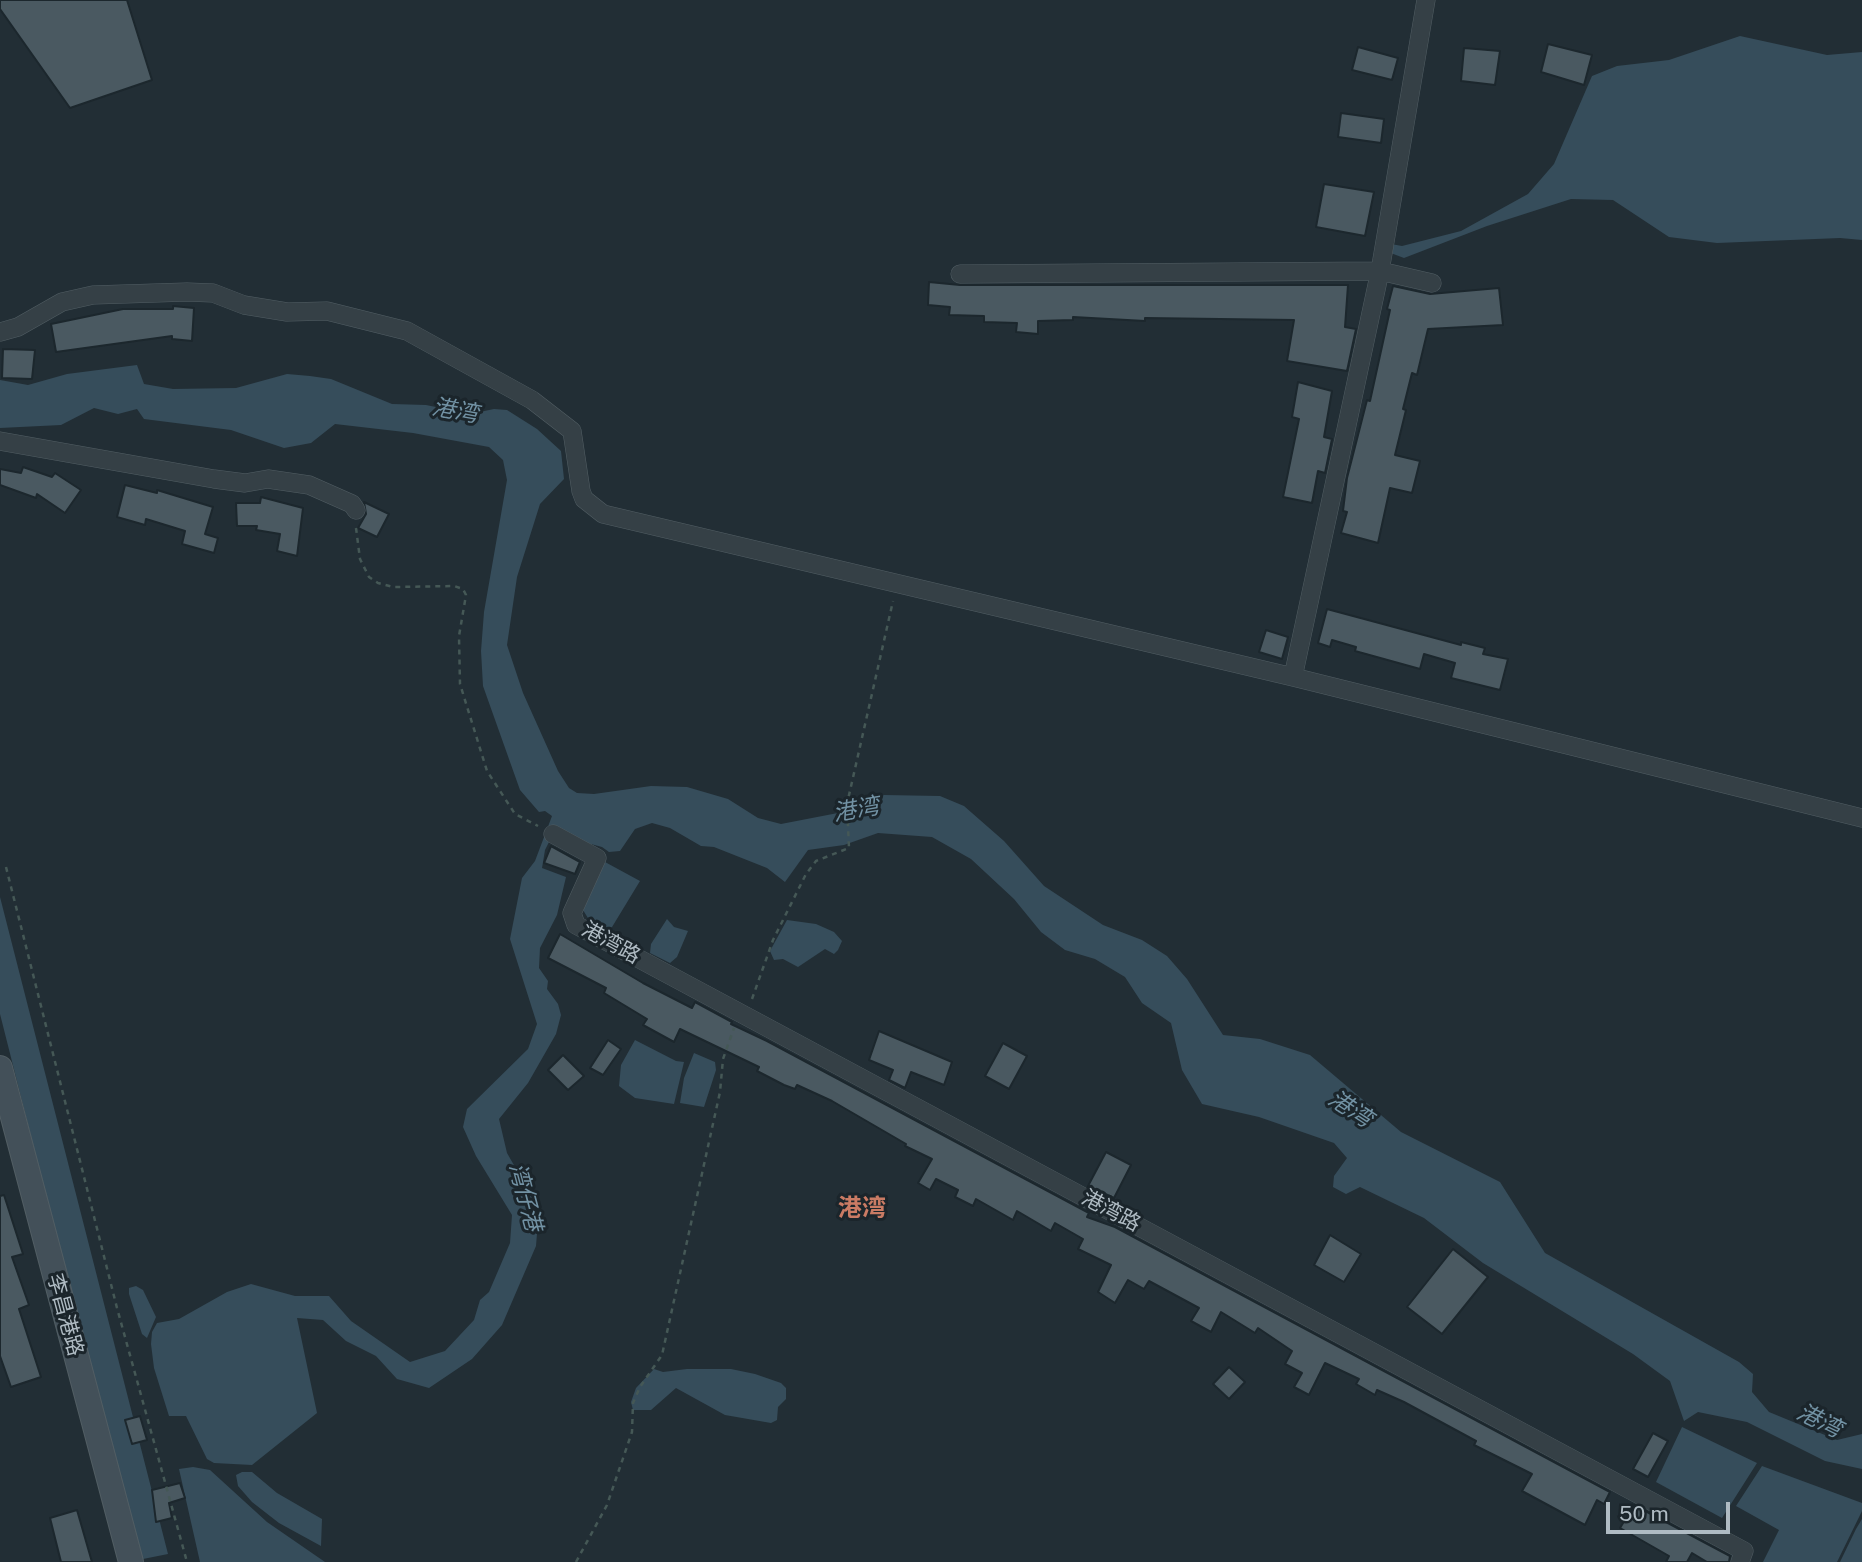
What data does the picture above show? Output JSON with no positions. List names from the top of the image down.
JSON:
{
  "streets": {
    "street": ["港湾路", "李昌港路"]
  },
  "districts": ["港湾"],
  "water": ["港湾", "湾仔港"],
  "scale_bar": "50 m"
}
